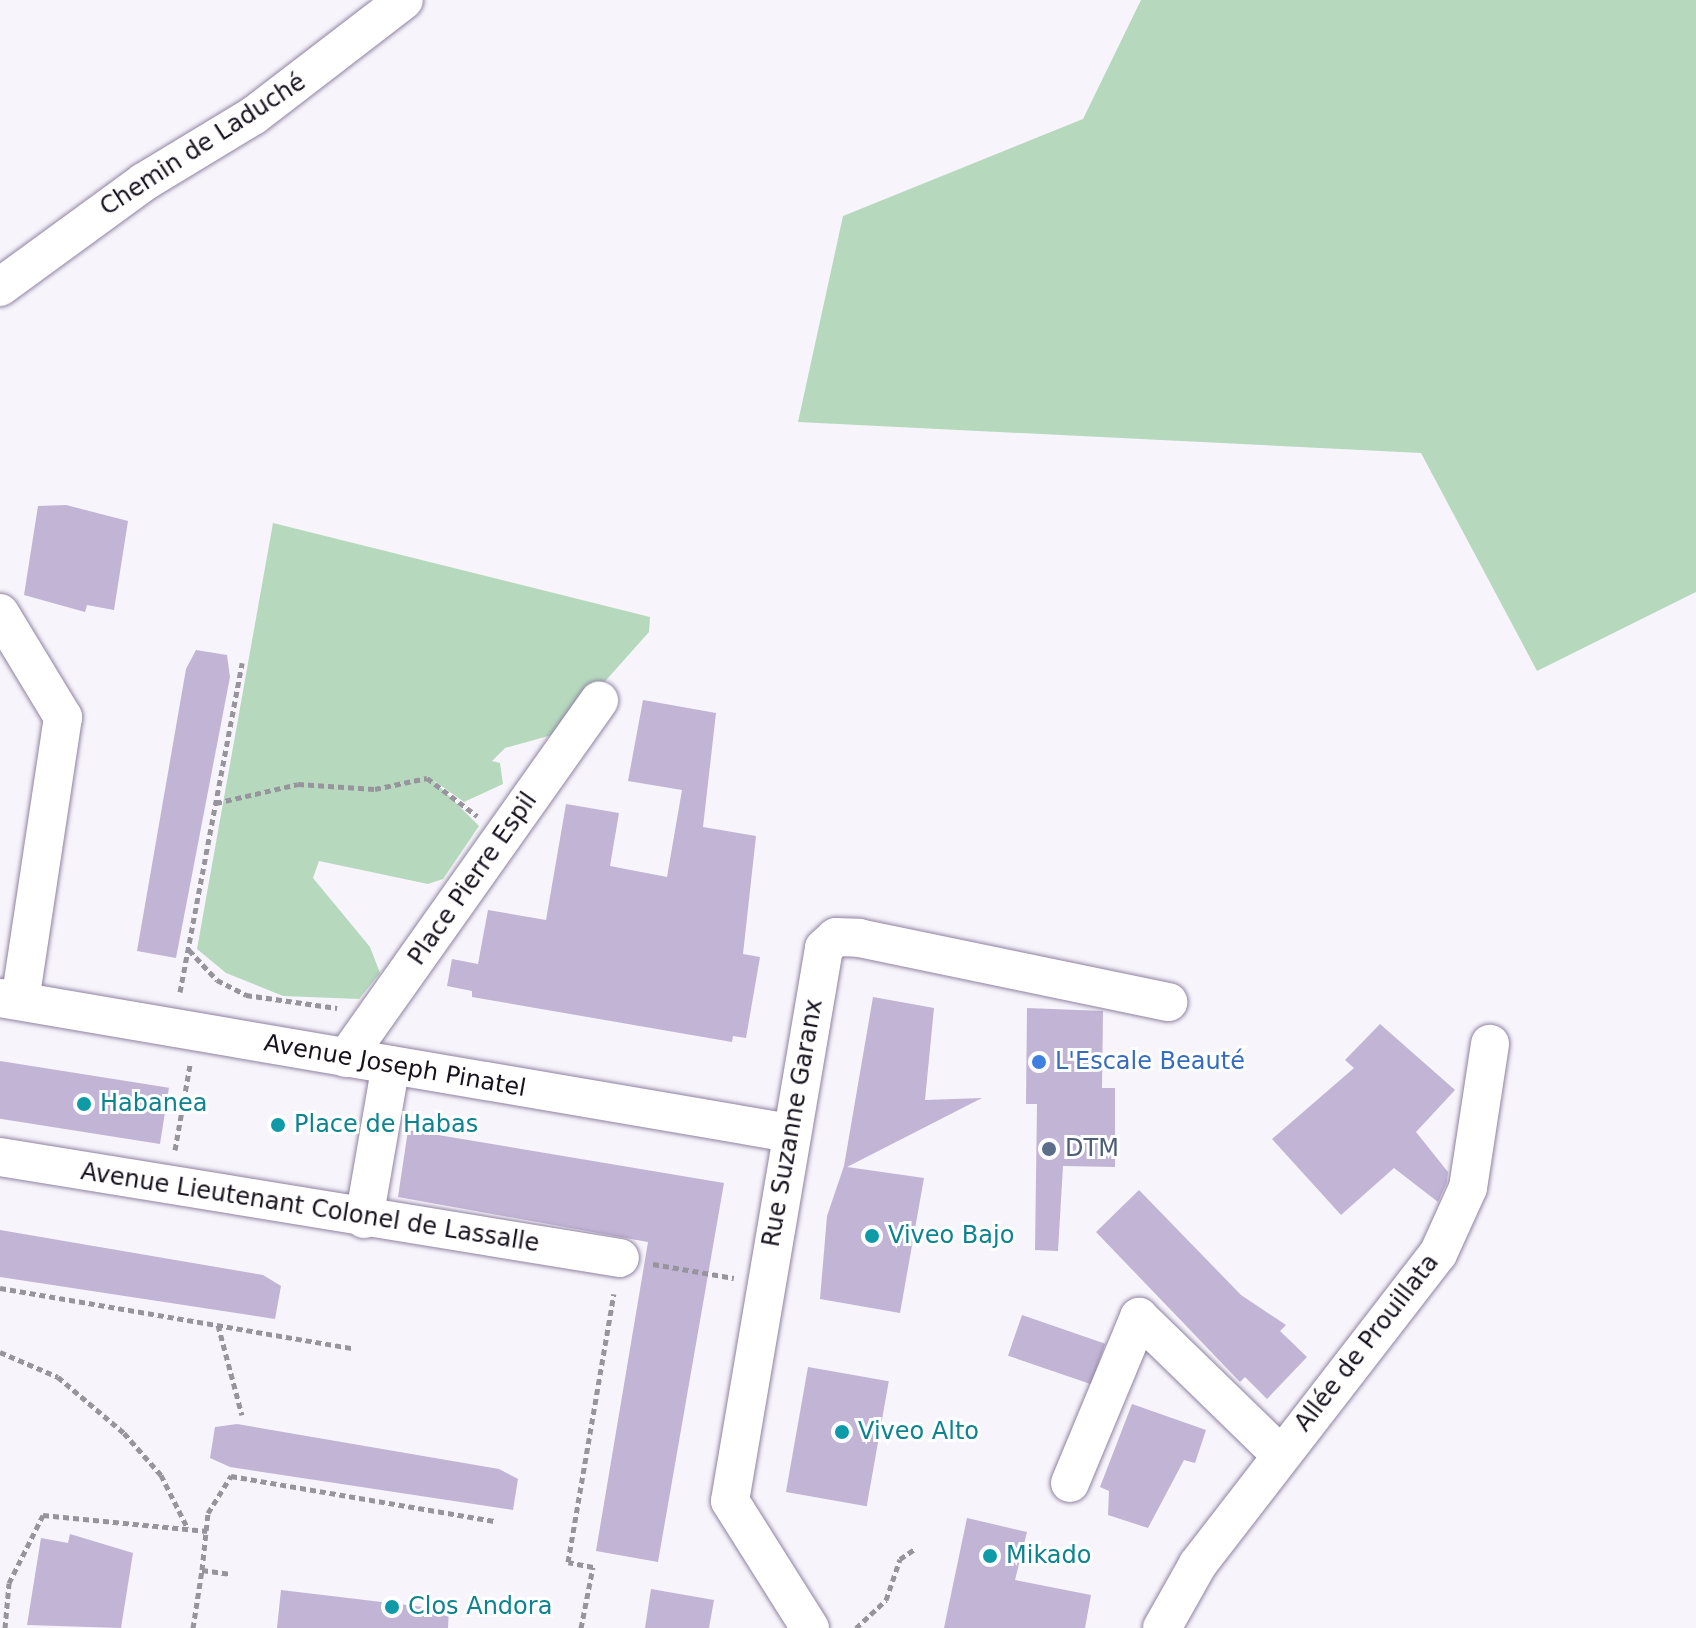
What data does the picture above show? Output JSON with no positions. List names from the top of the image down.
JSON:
{
  "streets": {
    "street": [
      "Chemin de Laduché",
      "Place Pierre Espil",
      "Avenue Joseph Pinatel",
      "Rue Suzanne Garanx",
      "Avenue Lieutenant Colonel de Lassalle",
      "Allée de Prouillata"
    ]
  },
  "crossings": [
    ["Place Pierre Espil", "Avenue Joseph Pinatel"],
    ["Avenue Joseph Pinatel", "Rue Suzanne Garanx"]
  ],
  "places": [
    "L'Escale Beauté",
    "Habanea",
    "Place de Habas",
    "DTM",
    "Viveo Bajo",
    "Viveo Alto",
    "Mikado",
    "Clos Andora"
  ]
}
